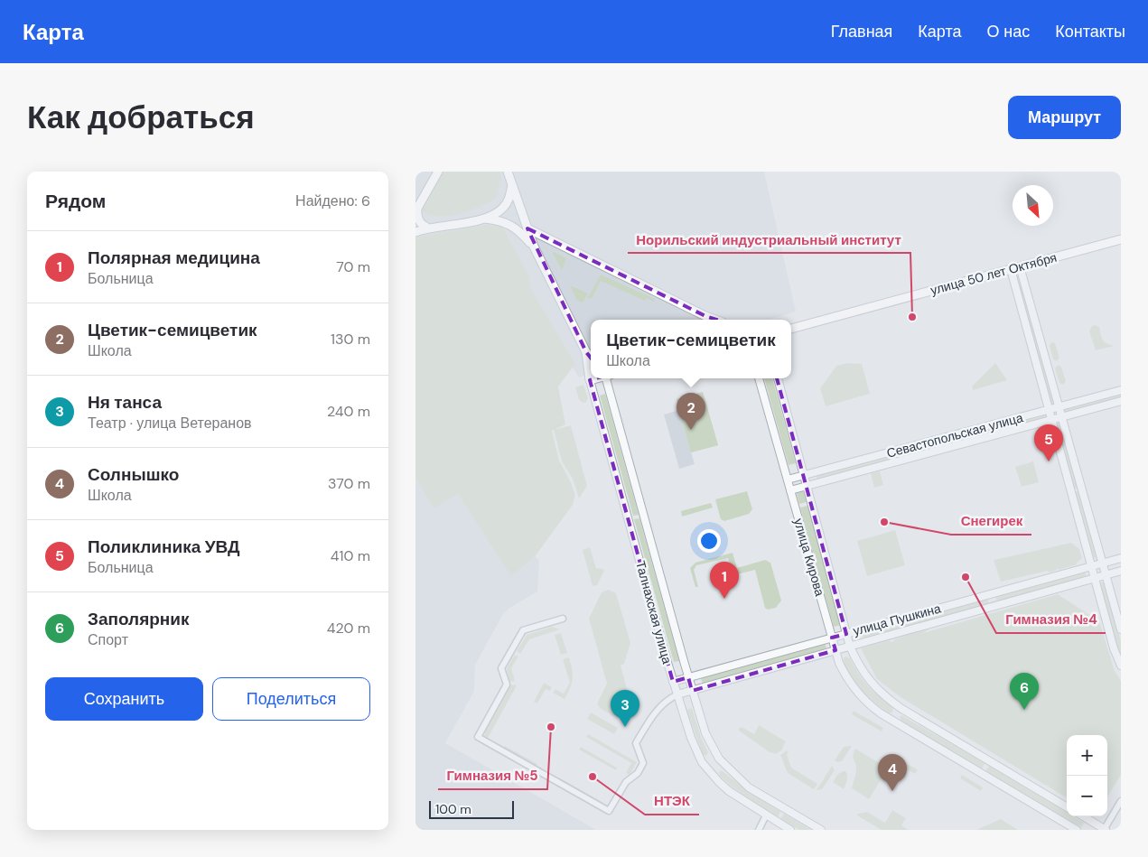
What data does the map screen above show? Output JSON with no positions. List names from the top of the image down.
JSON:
{
  "streets": {
    "main road": ["улица 50 лет Октября", "Талнахская улица"],
    "street": ["Севастопольская улица", "улица Кирова", "улица Пушкина"]
  },
  "crossings": [
    ["Севастопольская улица", "улица Кирова"],
    ["улица Кирова", "улица Пушкина"],
    ["Талнахская улица", "улица Пушкина"]
  ],
  "places": [
    "Норильский индустриальный институт",
    "Снегирек",
    "Гимназия №4",
    "Гимназия №5",
    "НТЭК"
  ],
  "scale_bar": "100 m",
  "north": "bottom right",
  "page": {
    "header": "Карта",
    "nav": [
      "Главная",
      "Карта",
      "О нас",
      "Контакты"
    ],
    "buttons": [
      "Маршрут",
      ["Сохранить", "Поделиться"]
    ],
    "title": "Как добраться",
    "heading": ["Рядом", "Найдено: 6"],
    "list": [
      {
        "mark": "1",
        "name": "Полярная медицина",
        "note": "Больница",
        "value": "70 m"
      },
      {
        "mark": "2",
        "name": "Цветик-семицветик",
        "note": "Школа",
        "value": "130 m"
      },
      {
        "mark": "3",
        "name": "Ня танса",
        "note": "Театр · улица Ветеранов",
        "value": "240 m"
      },
      {
        "mark": "4",
        "name": "Солнышко",
        "note": "Школа",
        "value": "370 m"
      },
      {
        "mark": "5",
        "name": "Поликлиника УВД",
        "note": "Больница",
        "value": "410 m"
      },
      {
        "mark": "6",
        "name": "Заполярник",
        "note": "Спорт",
        "value": "420 m"
      }
    ],
    "popup": ["Цветик-семицветик", "Школа"],
    "pins": [
      "2",
      "5",
      "1",
      "6",
      "3",
      "4"
    ],
    "map_buttons": ["+", "−"],
    "scale": "100 m"
  }
}
